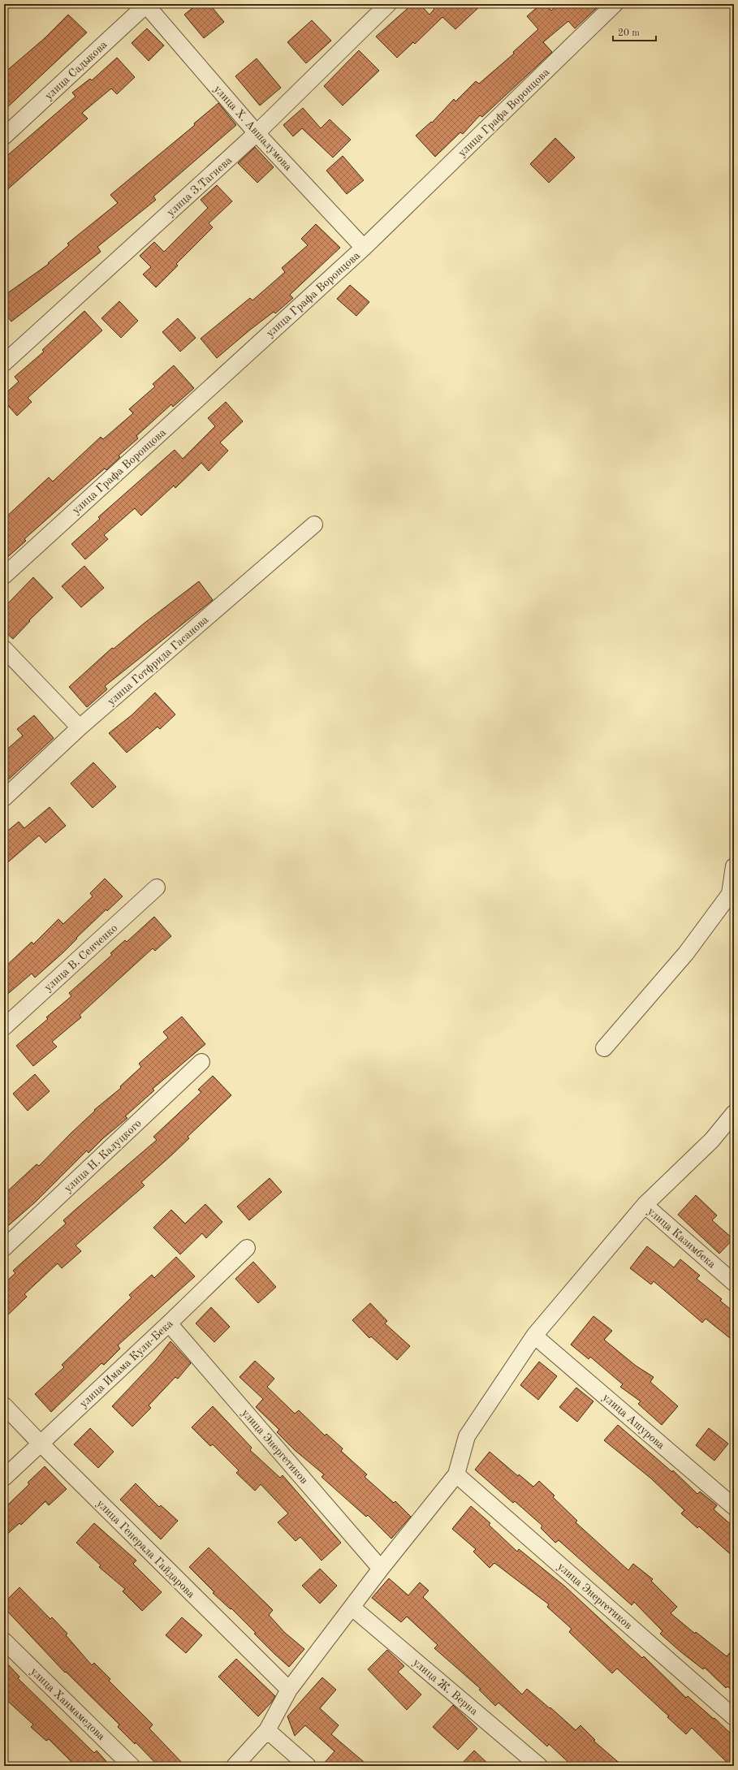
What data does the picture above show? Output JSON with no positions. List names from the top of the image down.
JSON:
{
  "streets": {
    "street": [
      "улица Садыкова",
      "улица Графа Воронцова",
      "улица Х. Авшалумова",
      "улица З.Тагиева",
      "улица Готфрида Гасанова",
      "улица В. Сенченко",
      "улица Н. Калуцкого",
      "улица Казимбека",
      "улица Имама Кули-Бека",
      "улица Ашурова",
      "улица Энергетиков",
      "улица Генерала Гайдарова",
      "улица Ж. Верна",
      "улица Ханмамедова"
    ]
  },
  "crossings": [
    ["улица Садыкова", "улица Х. Авшалумова"],
    ["улица Графа Воронцова", "улица Х. Авшалумова"],
    ["улица Х. Авшалумова", "улица З.Тагиева"],
    ["улица Имама Кули-Бека", "улица Энергетиков"],
    ["улица Имама Кули-Бека", "улица Генерала Гайдарова"]
  ],
  "scale_bar": "20 m"
}
